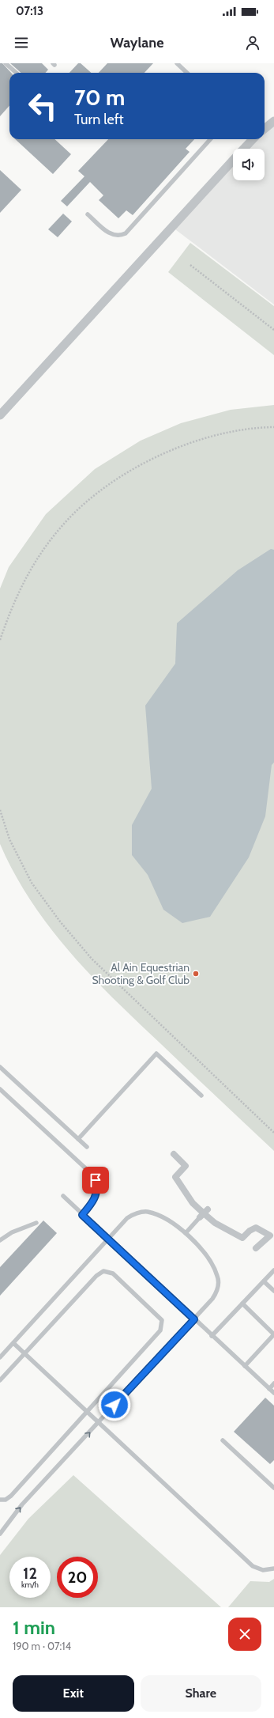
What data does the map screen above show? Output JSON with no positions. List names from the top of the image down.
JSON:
{
  "places": ["Al Ain Equestrian Shooting & Golf Club"],
  "page": {
    "status": "07:13",
    "header": "Waylane",
    "turn": ["70 m", "Turn left"],
    "speed": "12 km/h",
    "limit": "20",
    "heading": ["1 min", "190 m · 07:14"],
    "buttons": ["Exit", "Share"]
  }
}
